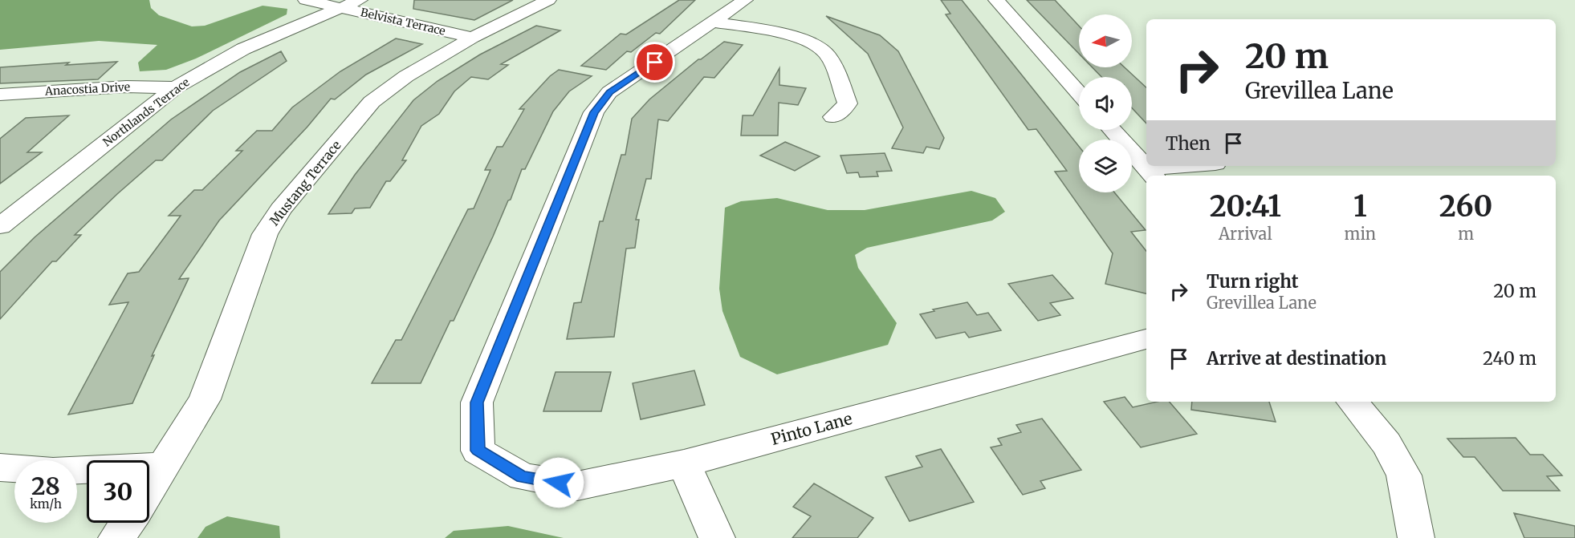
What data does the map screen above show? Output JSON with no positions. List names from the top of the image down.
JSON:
{
  "streets": {
    "street": [
      "Belvista Terrace",
      "Anacostia Drive",
      "Northlands Terrace",
      "Mustang Terrace",
      "Pinto Lane"
    ]
  },
  "crossings": [
    ["Belvista Terrace", "Northlands Terrace"],
    ["Belvista Terrace", "Mustang Terrace"],
    ["Anacostia Drive", "Northlands Terrace"]
  ],
  "north": "left",
  "page": {
    "turn": ["20 m", "Grevillea Lane"],
    "then": "Then",
    "eta": [
      "20:41",
      "Arrival",
      "1",
      "min",
      "260",
      "m"
    ],
    "list": [
      {
        "name": "Turn right",
        "note": "Grevillea Lane",
        "value": "20 m"
      },
      {
        "name": "Arrive at destination",
        "value": "240 m"
      }
    ],
    "speed": "28 km/h",
    "limit": "30"
  }
}
